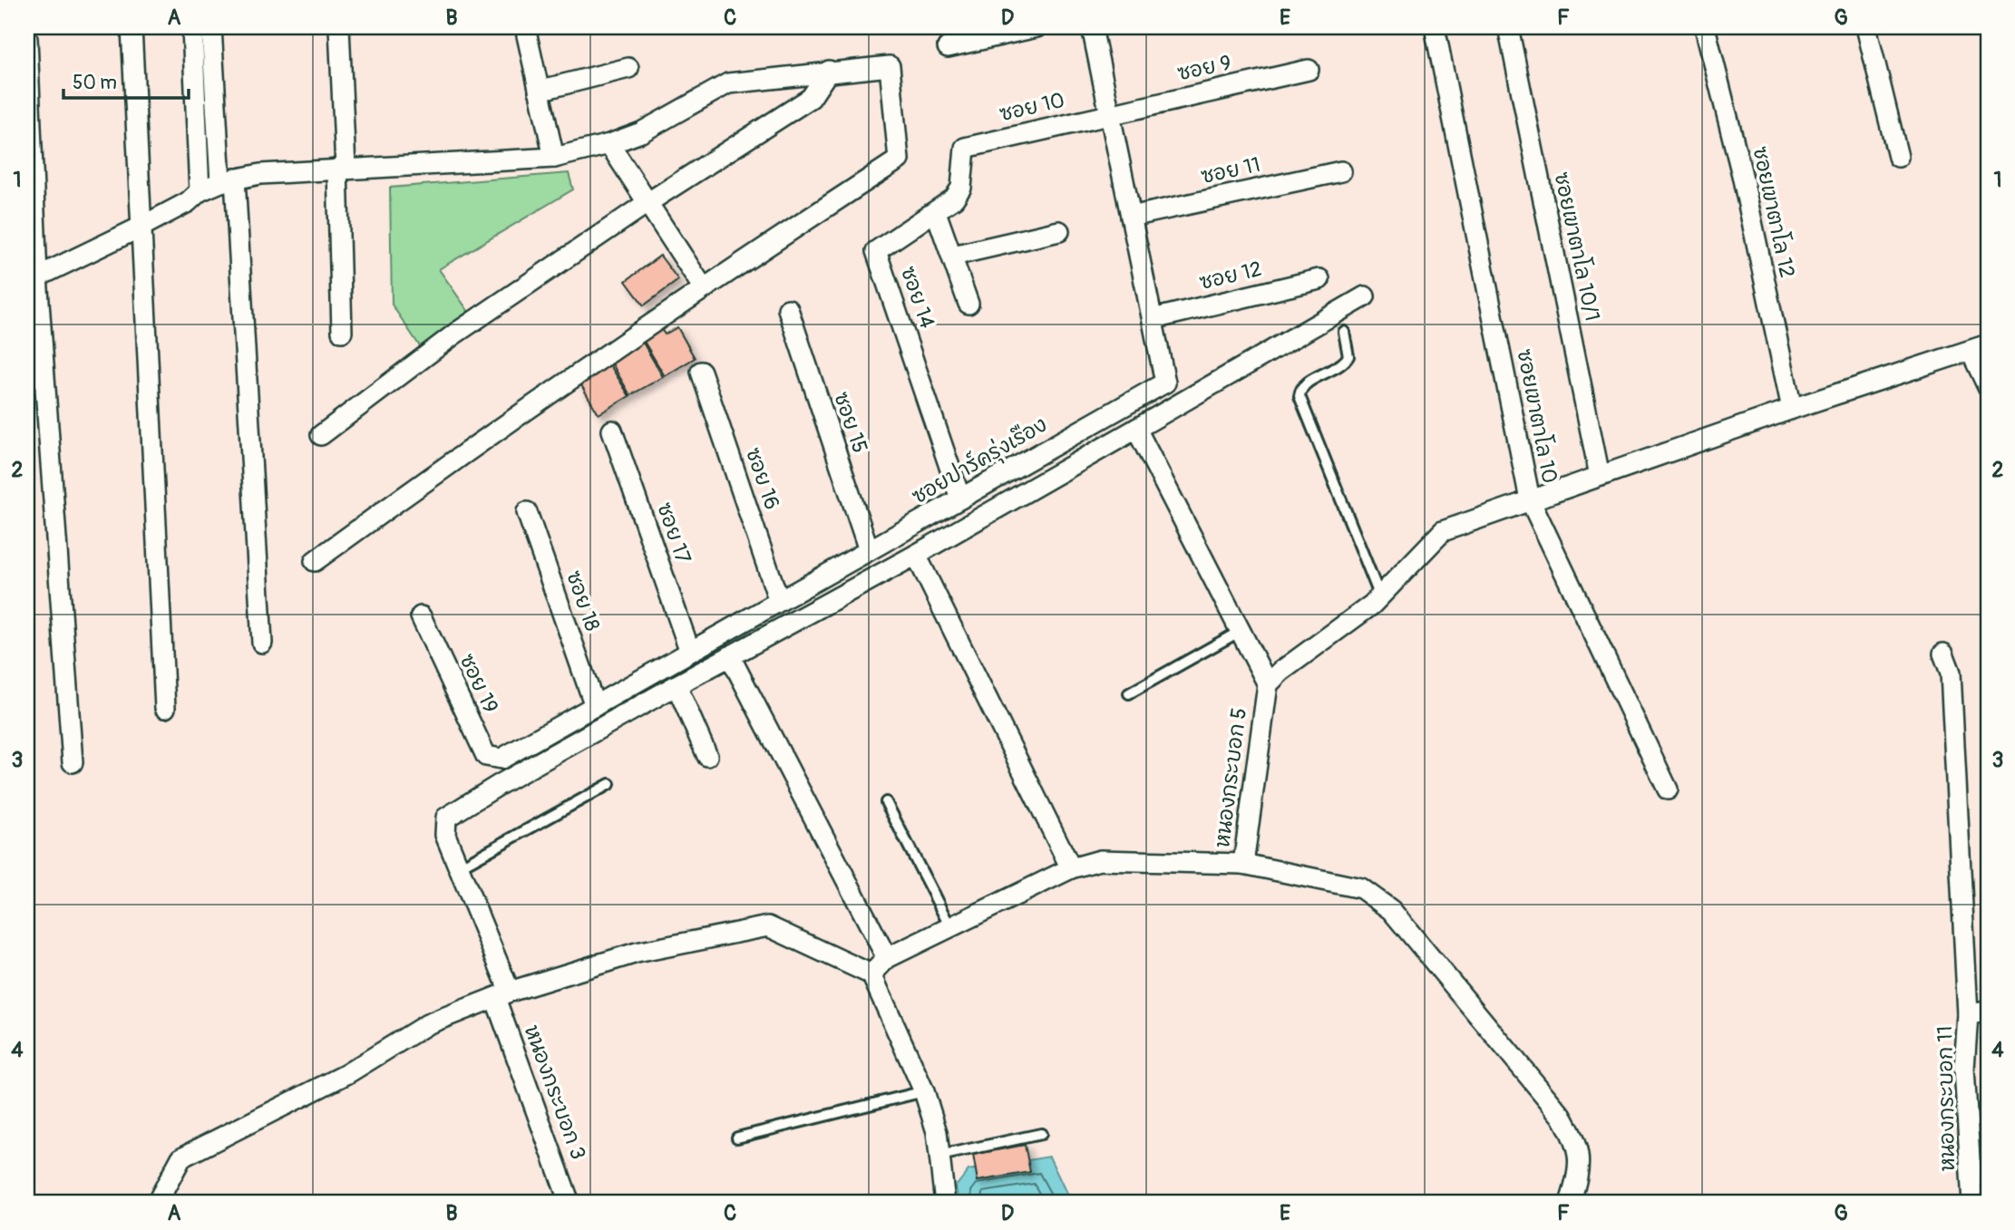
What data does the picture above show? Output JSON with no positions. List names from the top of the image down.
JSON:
{
  "streets": {
    "street": [
      "ซอย 9",
      "ซอย 10",
      "ซอย 11",
      "ซอยเขาตาโล 12",
      "ซอยเขาตาโล 10/1",
      "ซอย 12",
      "ซอย 14",
      "ซอยเขาตาโล 10",
      "ซอย 15",
      "ซอยปาร์ครุ่งเรือง",
      "ซอย 16",
      "ซอย 17",
      "ซอย 18",
      "ซอย 19",
      "หนองกระบอก 5",
      "หนองกระบอก 3",
      "หนองกระบอก 11"
    ]
  },
  "crossings": [
    ["ซอย 9", "ซอย 10"],
    ["ซอย 9", "ซอยปาร์ครุ่งเรือง"],
    ["ซอย 10", "ซอย 14"],
    ["ซอย 10", "ซอยปาร์ครุ่งเรือง"],
    ["ซอย 11", "ซอยปาร์ครุ่งเรือง"],
    ["ซอยเขาตาโล 12", "หนองกระบอก 5"],
    ["ซอยเขาตาโล 10/1", "หนองกระบอก 5"],
    ["ซอย 12", "ซอยปาร์ครุ่งเรือง"],
    ["ซอย 14", "ซอยปาร์ครุ่งเรือง"],
    ["ซอยเขาตาโล 10", "หนองกระบอก 5"],
    ["ซอย 15", "ซอยปาร์ครุ่งเรือง"],
    ["ซอยปาร์ครุ่งเรือง", "ซอย 16"],
    ["ซอยปาร์ครุ่งเรือง", "ซอย 17"],
    ["ซอยปาร์ครุ่งเรือง", "ซอย 18"],
    ["ซอยปาร์ครุ่งเรือง", "ซอย 19"]
  ],
  "scale_bar": "50 m",
  "grid": {
    "columns": [
      "A",
      "B",
      "C",
      "D",
      "E",
      "F",
      "G"
    ],
    "rows": [
      "1",
      "2",
      "3",
      "4"
    ]
  }
}
